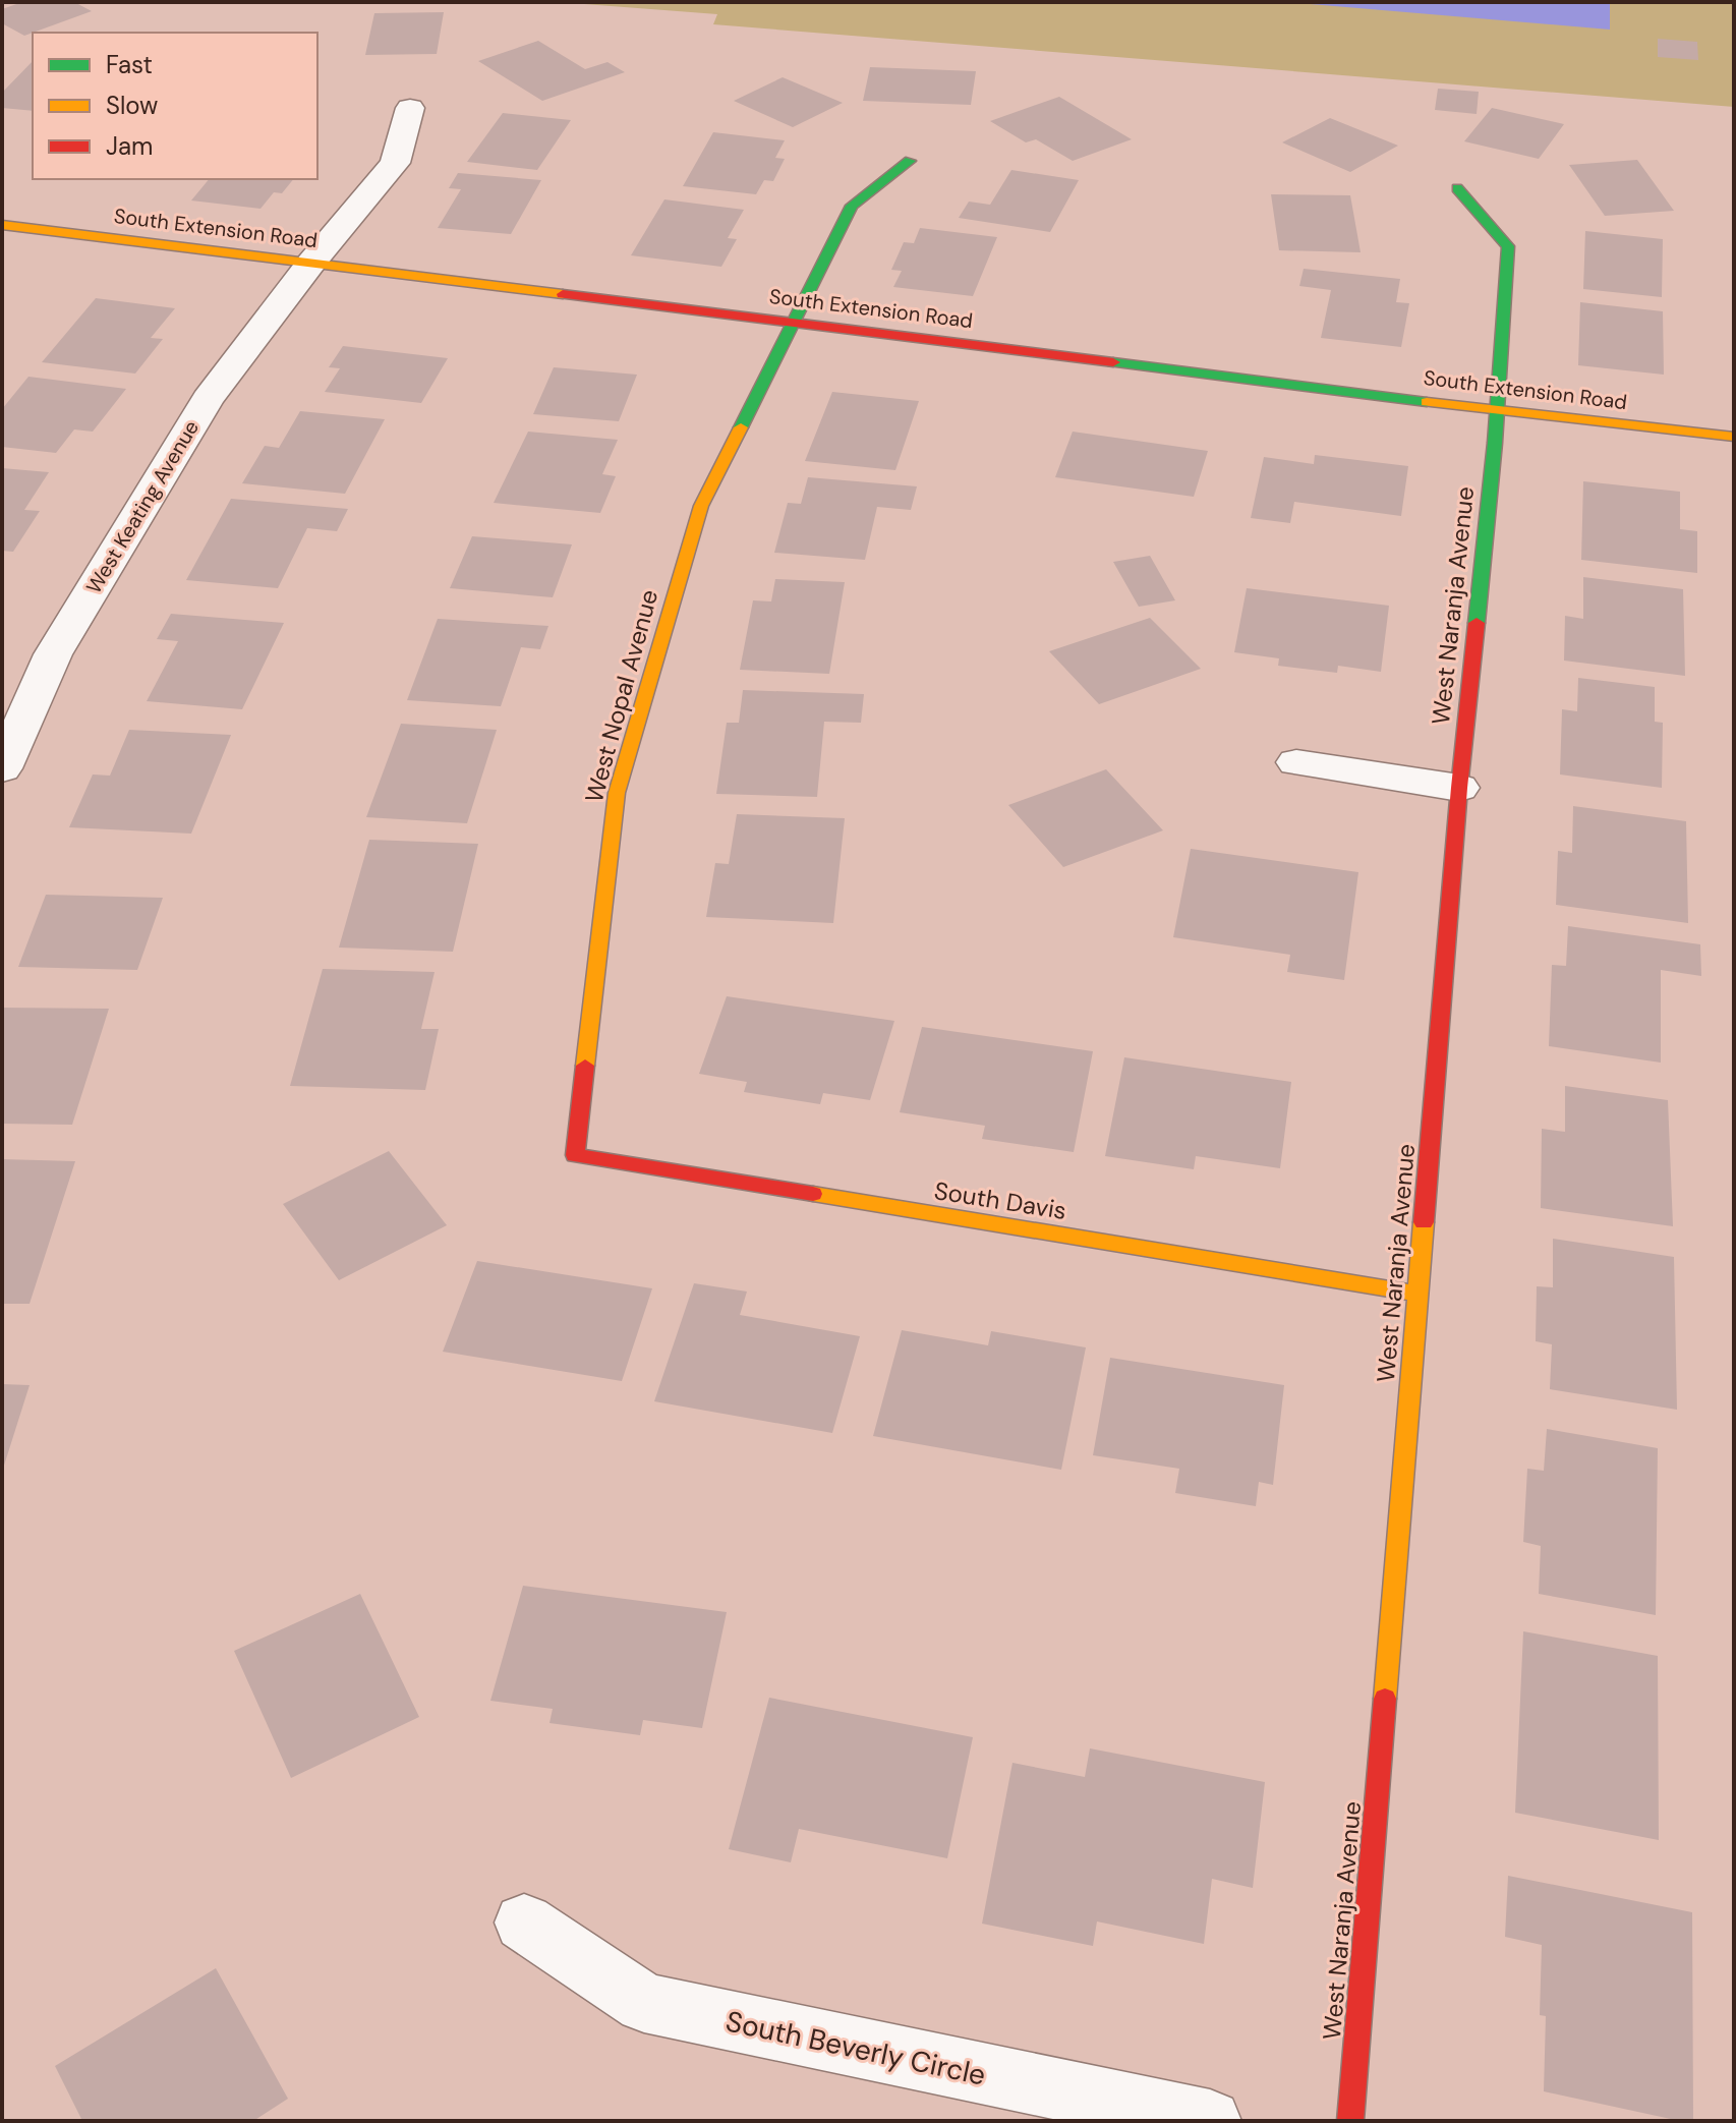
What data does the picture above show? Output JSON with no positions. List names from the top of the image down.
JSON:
{
  "streets": {
    "street": [
      "South Extension Road",
      "West Keating Avenue",
      "West Naranja Avenue",
      "West Nopal Avenue",
      "South Davis",
      "South Beverly Circle"
    ]
  },
  "crossings": [
    ["South Extension Road", "West Keating Avenue"],
    ["South Extension Road", "West Naranja Avenue"],
    ["South Extension Road", "West Nopal Avenue"],
    ["West Naranja Avenue", "South Davis"],
    ["West Nopal Avenue", "South Davis"]
  ],
  "legend": ["Fast", "Slow", "Jam"]
}
